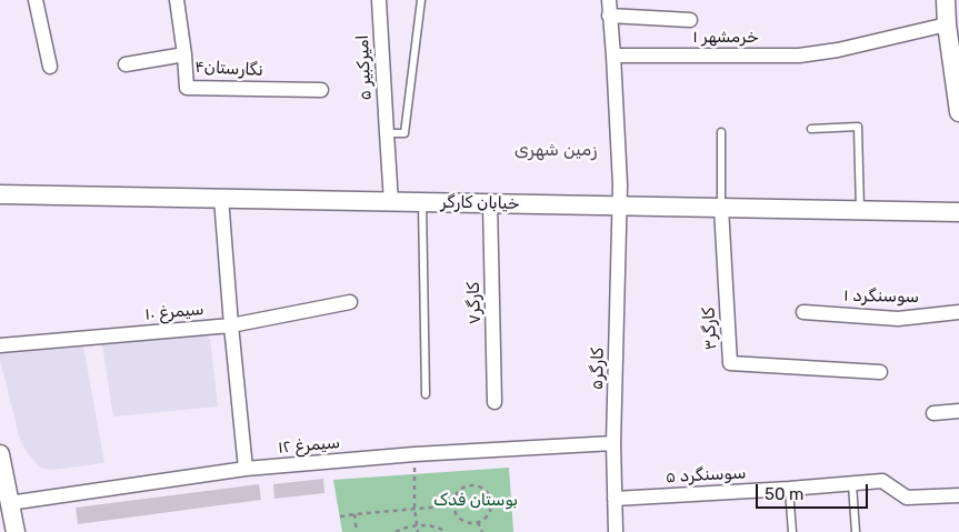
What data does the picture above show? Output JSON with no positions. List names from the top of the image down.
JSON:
{
  "streets": {
    "street": [
      "خرمشهر ۱",
      "امیرکبیر ۵",
      "نگارستان۴",
      "خیابان کارگر",
      "سوسنگرد ۱",
      "کارگر۷",
      "سیمرغ ۱۰",
      "کارگر۳",
      "کارگر۵",
      "سیمرغ ۱۲",
      "سوسنگرد ۵"
    ]
  },
  "crossings": [
    ["خرمشهر ۱", "کارگر۵"],
    ["امیرکبیر ۵", "خیابان کارگر"],
    ["خیابان کارگر", "کارگر۷"],
    ["خیابان کارگر", "کارگر۳"],
    ["خیابان کارگر", "کارگر۵"],
    ["کارگر۵", "سیمرغ ۱۲"],
    ["کارگر۵", "سوسنگرد ۵"]
  ],
  "districts": ["زمین شهری"],
  "parks": ["بوستان فدک"],
  "scale_bar": "50 m"
}
